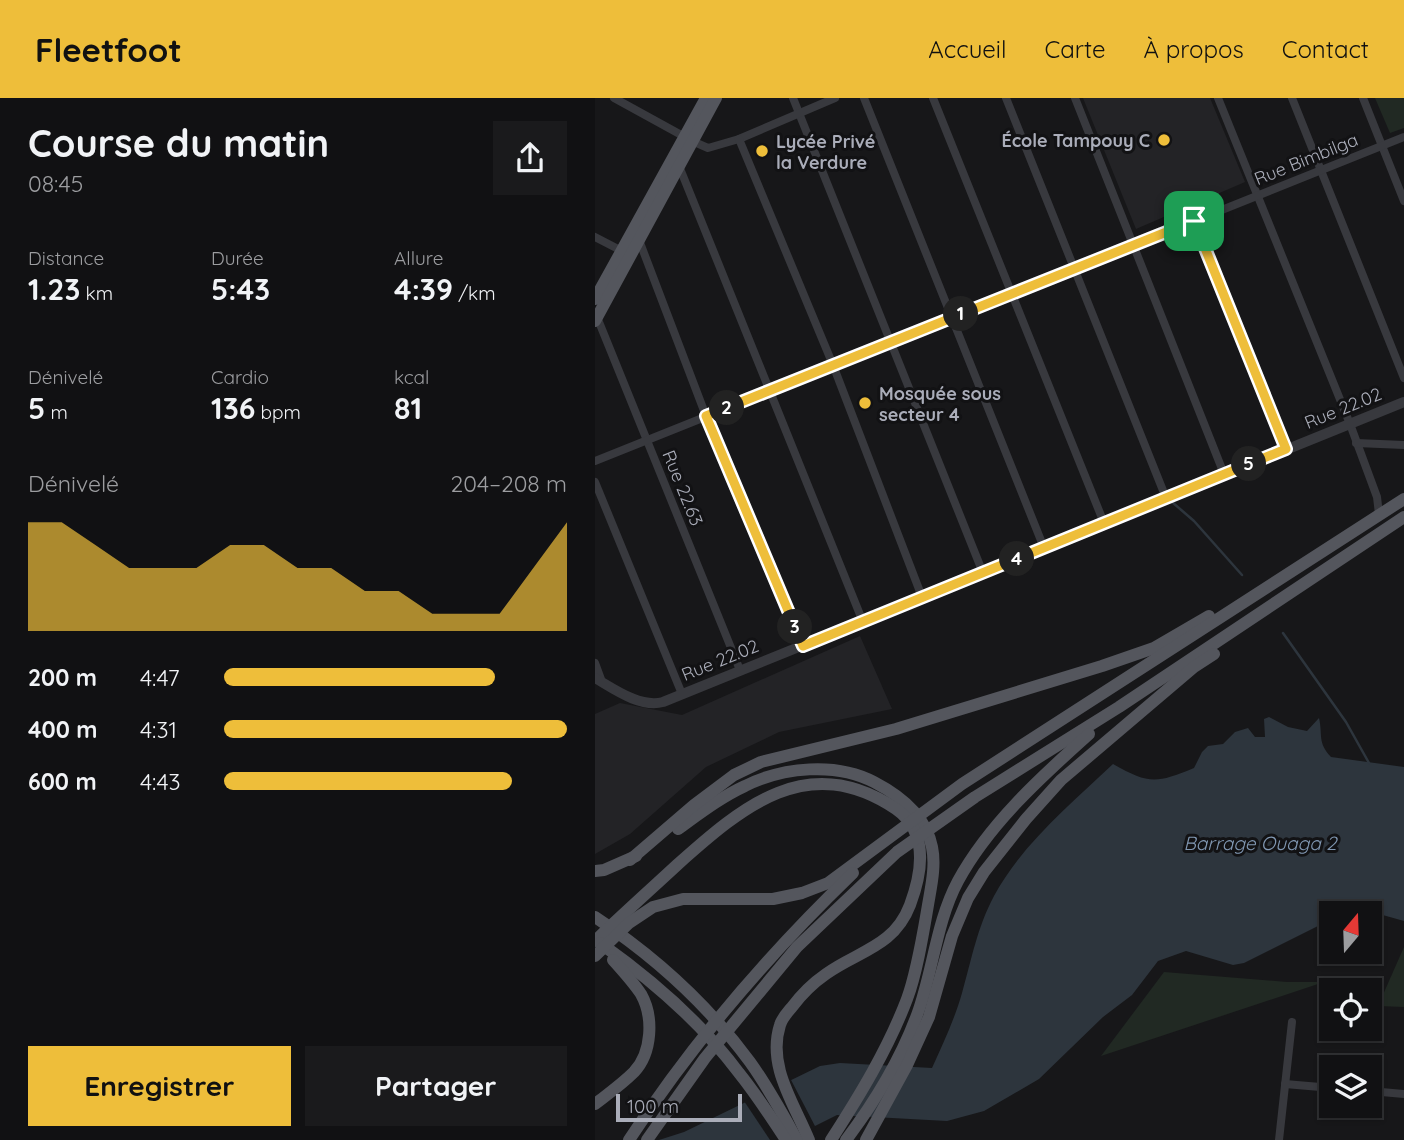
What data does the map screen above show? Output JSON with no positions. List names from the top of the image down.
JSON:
{
  "streets": {
    "street": ["Rue Bimbilga", "Rue 22.02", "Rue 22.63"]
  },
  "crossings": [
    ["Rue Bimbilga", "Rue 22.63"],
    ["Rue 22.02", "Rue 22.63"]
  ],
  "water": ["Barrage Ouaga 2"],
  "places": ["École Tampouy C", "Lycée Privé la Verdure", "Mosquée sous secteur 4"],
  "scale_bar": "100 m",
  "north": "top",
  "page": {
    "header": "Fleetfoot",
    "nav": [
      "Accueil",
      "Carte",
      "À propos",
      "Contact"
    ],
    "heading": ["Course du matin", "08:45"],
    "stats": [
      ["Distance", "1.23 km"],
      ["Durée", "5:43"],
      ["Allure", "4:39 /km"],
      ["Dénivelé", "5 m"],
      ["Cardio", "136 bpm"],
      ["kcal", "81"]
    ],
    "pins": [
      "1",
      "2",
      "5",
      "4",
      "3"
    ],
    "chart": ["Dénivelé", "204–208 m"],
    "list": [
      {
        "name": "200 m",
        "note": "4:47"
      },
      {
        "name": "400 m",
        "note": "4:31"
      },
      {
        "name": "600 m",
        "note": "4:43"
      }
    ],
    "buttons": ["Enregistrer", "Partager"],
    "scale": "100 m"
  }
}
